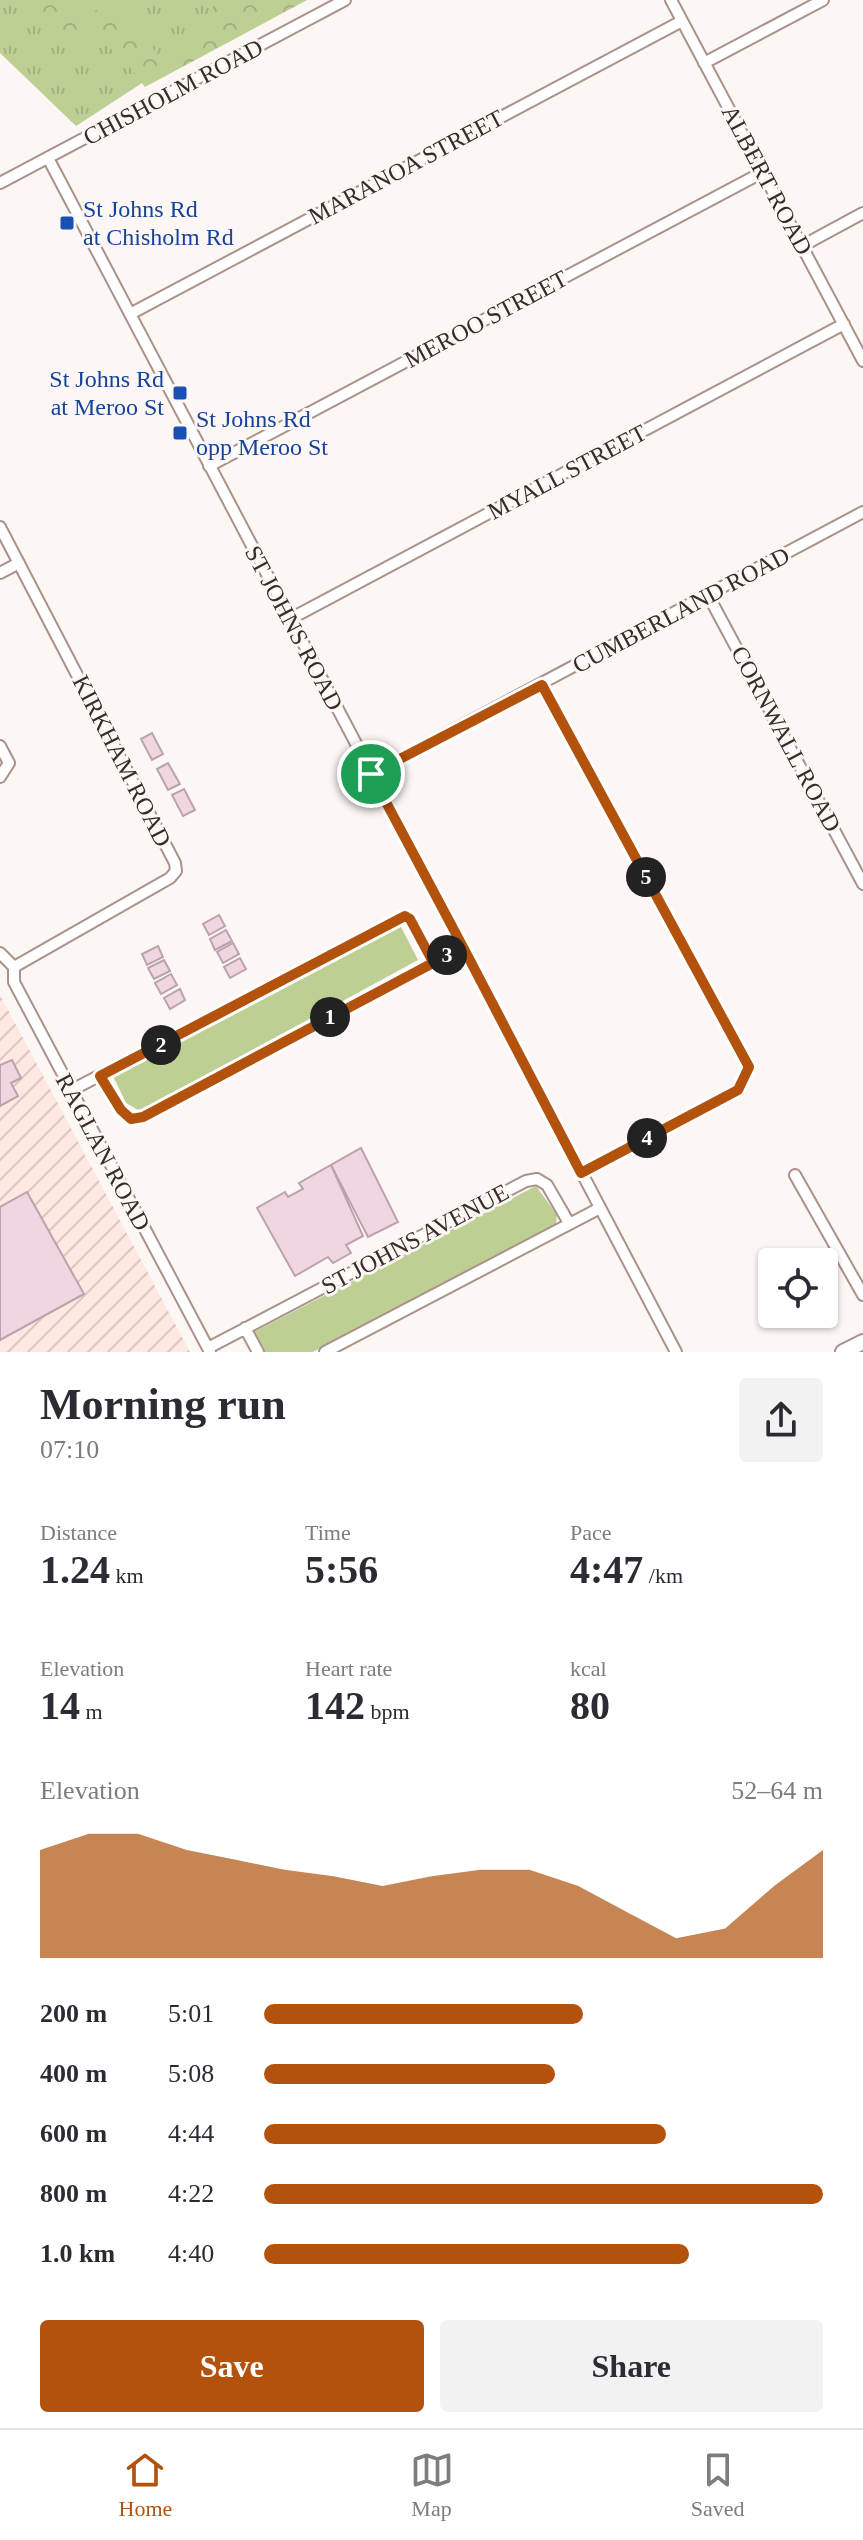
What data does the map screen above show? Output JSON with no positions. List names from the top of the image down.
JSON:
{
  "streets": {
    "street": [
      "CHISHOLM ROAD",
      "MARANOA STREET",
      "ALBERT ROAD",
      "MEROO STREET",
      "MYALL STREET",
      "CUMBERLAND ROAD",
      "ST JOHNS ROAD",
      "CORNWALL ROAD",
      "KIRKHAM ROAD",
      "RAGLAN ROAD",
      "ST JOHNS AVENUE"
    ]
  },
  "crossings": [
    ["CHISHOLM ROAD", "ST JOHNS ROAD"],
    ["MARANOA STREET", "ALBERT ROAD"],
    ["MARANOA STREET", "ST JOHNS ROAD"],
    ["ALBERT ROAD", "MEROO STREET"],
    ["ALBERT ROAD", "MYALL STREET"],
    ["MEROO STREET", "ST JOHNS ROAD"],
    ["MYALL STREET", "ST JOHNS ROAD"],
    ["CUMBERLAND ROAD", "ST JOHNS ROAD"],
    ["CUMBERLAND ROAD", "CORNWALL ROAD"],
    ["KIRKHAM ROAD", "RAGLAN ROAD"],
    ["RAGLAN ROAD", "ST JOHNS AVENUE"]
  ],
  "places": {
    "transit": ["St Johns Rd at Chisholm Rd", "St Johns Rd at Meroo St", "St Johns Rd opp Meroo St"]
  },
  "page": {
    "pins": [
      "5",
      "3",
      "1",
      "2",
      "4"
    ],
    "heading": ["Morning run", "07:10"],
    "stats": [
      ["Distance", "1.24 km"],
      ["Time", "5:56"],
      ["Pace", "4:47 /km"],
      ["Elevation", "14 m"],
      ["Heart rate", "142 bpm"],
      ["kcal", "80"]
    ],
    "chart": ["Elevation", "52–64 m"],
    "list": [
      {
        "name": "200 m",
        "note": "5:01"
      },
      {
        "name": "400 m",
        "note": "5:08"
      },
      {
        "name": "600 m",
        "note": "4:44"
      },
      {
        "name": "800 m",
        "note": "4:22"
      },
      {
        "name": "1.0 km",
        "note": "4:40"
      }
    ],
    "buttons": ["Save", "Share"],
    "tabs": ["Home", "Map", "Saved"]
  }
}
